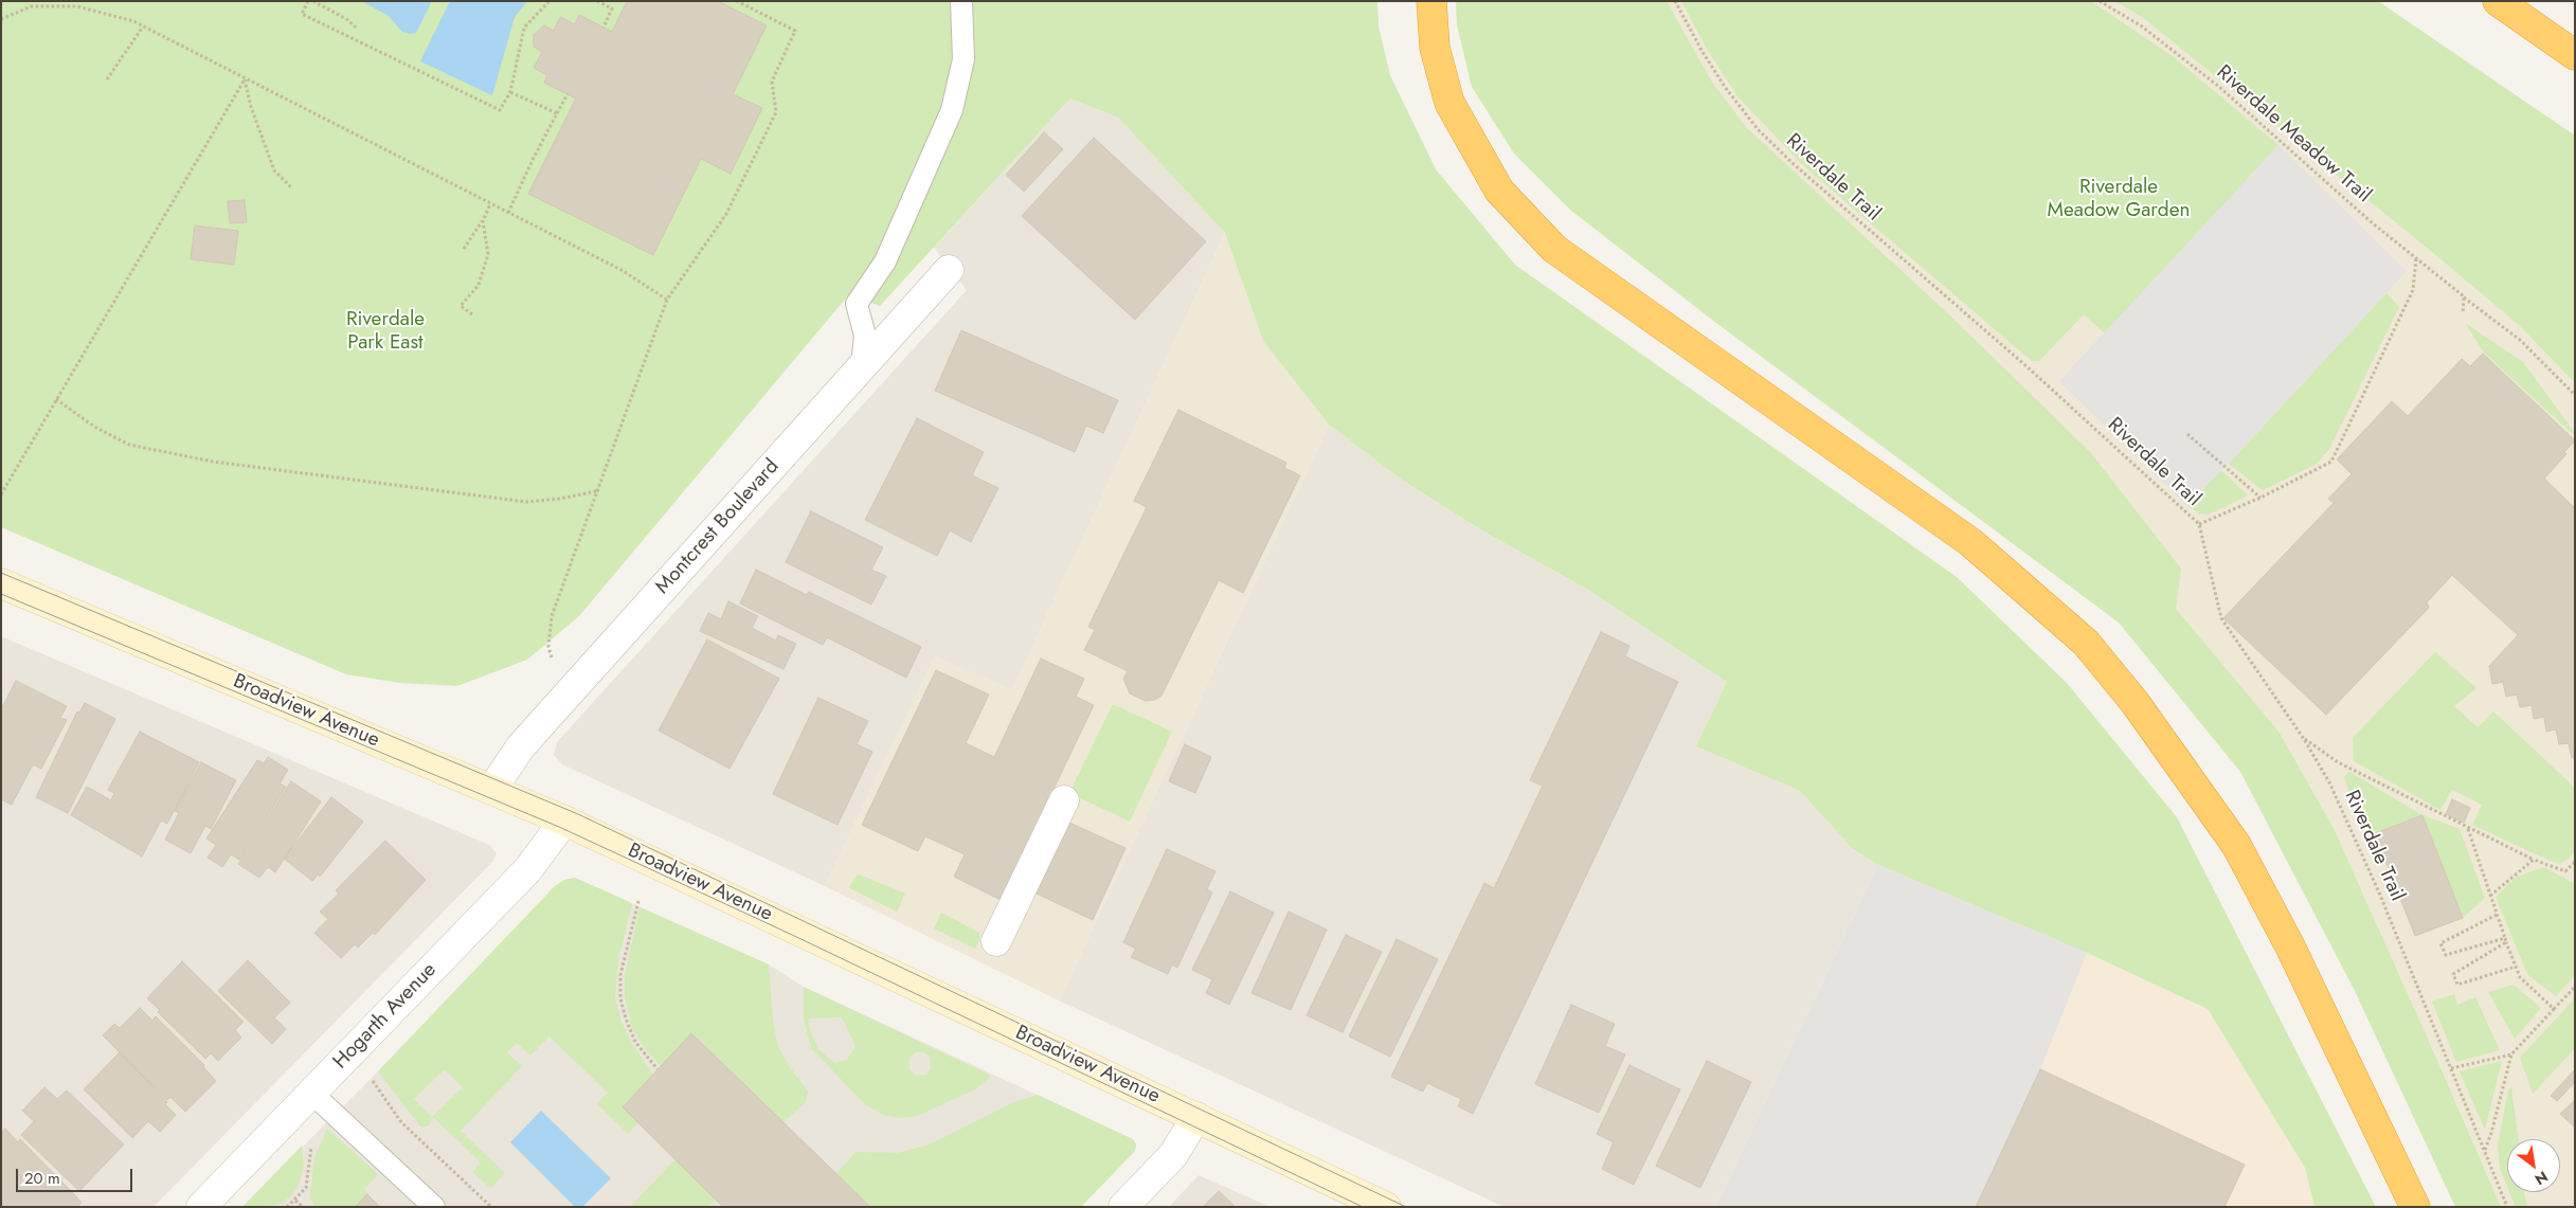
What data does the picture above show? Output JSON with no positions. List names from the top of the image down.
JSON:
{
  "streets": {
    "main road": ["Broadview Avenue"],
    "street": ["Montcrest Boulevard", "Hogarth Avenue"],
    "path": ["Riverdale Meadow Trail", "Riverdale Trail"]
  },
  "crossings": [
    ["Montcrest Boulevard", "Broadview Avenue"],
    ["Broadview Avenue", "Hogarth Avenue"]
  ],
  "parks": ["Riverdale Meadow Garden", "Riverdale Park East"],
  "scale_bar": "20 m",
  "north": "bottom right"
}
